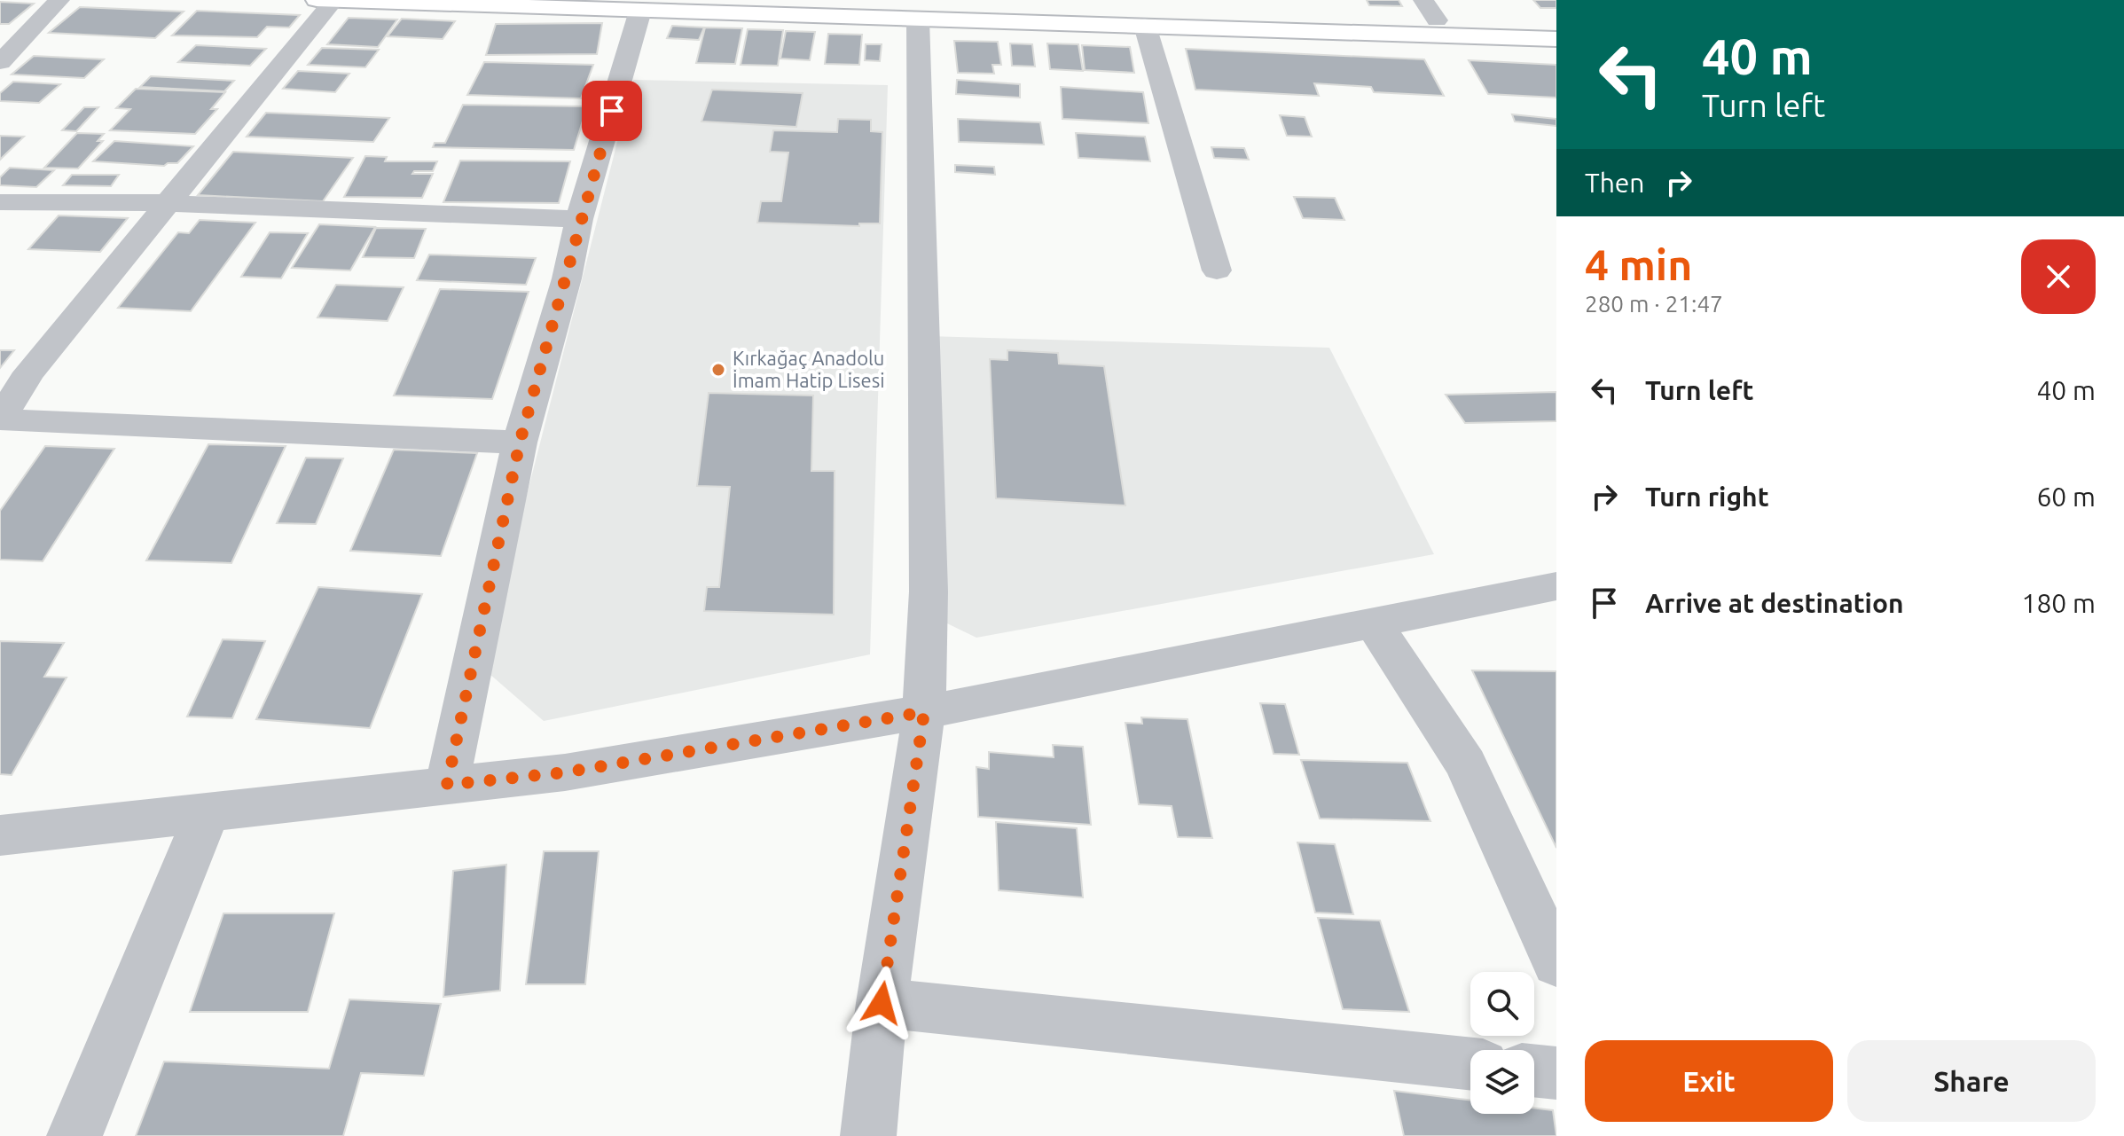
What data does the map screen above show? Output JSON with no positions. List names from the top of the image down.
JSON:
{
  "places": ["Kırkağaç Anadolu İmam Hatip Lisesi"],
  "page": {
    "turn": ["40 m", "Turn left"],
    "then": "Then",
    "heading": ["4 min", "280 m · 21:47"],
    "list": [
      {
        "name": "Turn left",
        "value": "40 m"
      },
      {
        "name": "Turn right",
        "value": "60 m"
      },
      {
        "name": "Arrive at destination",
        "value": "180 m"
      }
    ],
    "buttons": ["Exit", "Share"]
  }
}
